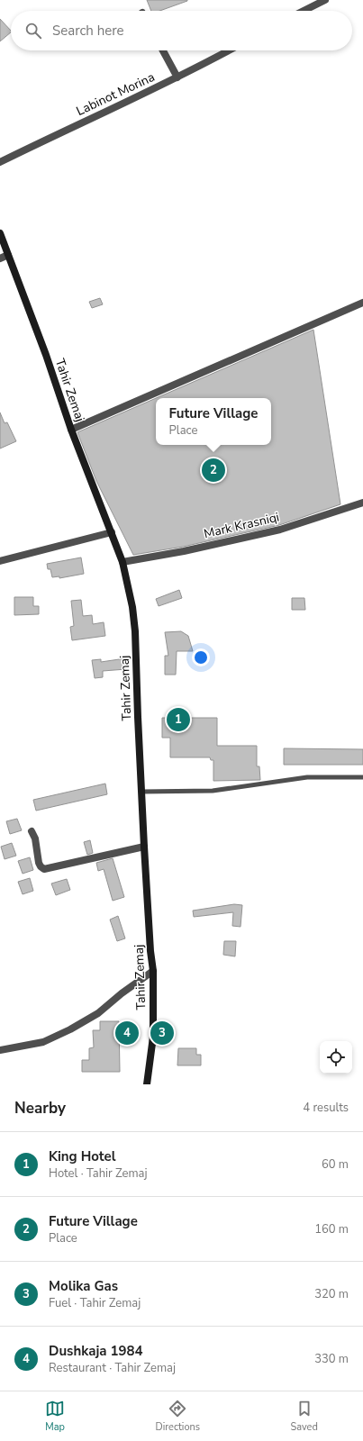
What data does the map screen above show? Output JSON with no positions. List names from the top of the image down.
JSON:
{
  "streets": {
    "main road": ["Tahir Zemaj"],
    "street": ["Labinot Morina", "Mark Krasniqi"]
  },
  "crossings": [
    ["Tahir Zemaj", "Mark Krasniqi"]
  ],
  "page": {
    "search": "Search here",
    "popup": ["Future Village", "Place"],
    "pins": [
      "2",
      "1",
      "3",
      "4"
    ],
    "heading": ["Nearby", "4 results"],
    "list": [
      {
        "mark": "1",
        "name": "King Hotel",
        "note": "Hotel · Tahir Zemaj",
        "value": "60 m"
      },
      {
        "mark": "2",
        "name": "Future Village",
        "note": "Place",
        "value": "160 m"
      },
      {
        "mark": "3",
        "name": "Molika Gas",
        "note": "Fuel · Tahir Zemaj",
        "value": "320 m"
      },
      {
        "mark": "4",
        "name": "Dushkaja 1984",
        "note": "Restaurant · Tahir Zemaj",
        "value": "330 m"
      }
    ],
    "nav": ["Map", "Directions", "Saved"]
  }
}
